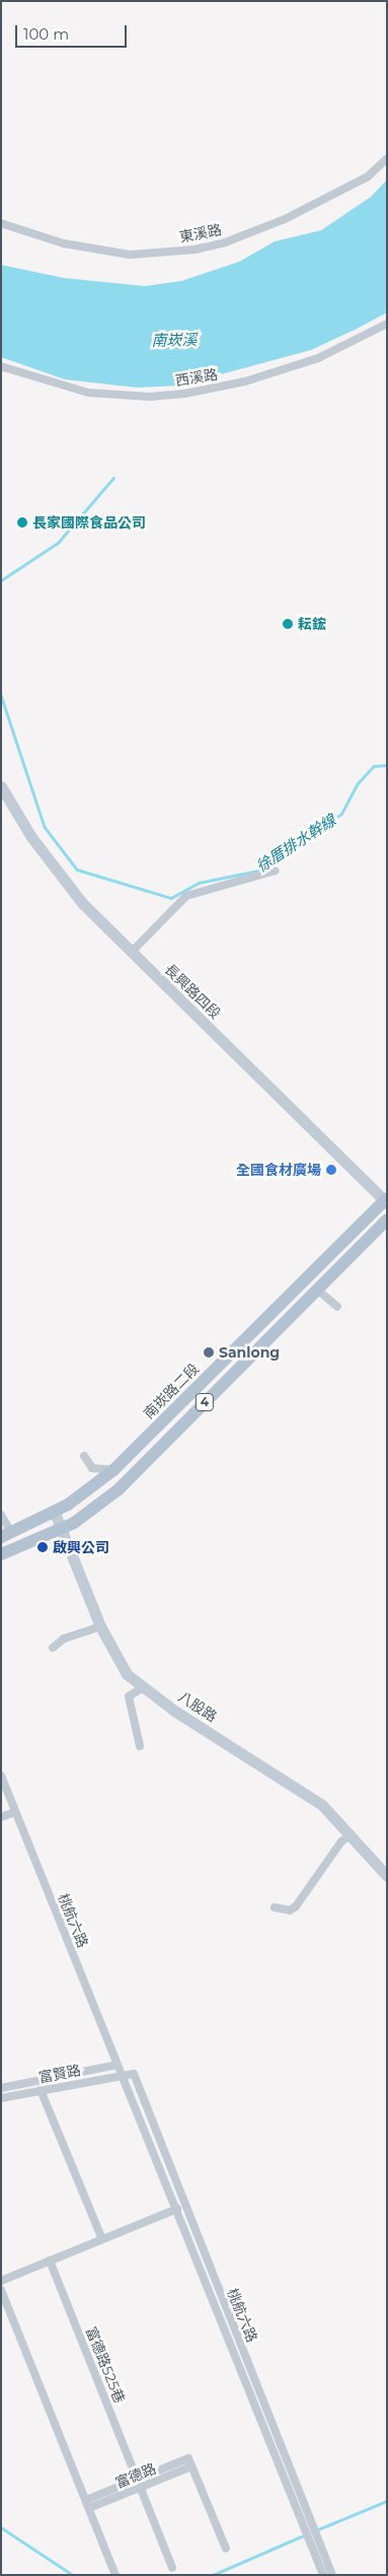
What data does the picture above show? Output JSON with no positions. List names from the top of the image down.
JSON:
{
  "streets": {
    "main road": ["南崁路二段", "4"],
    "street": [
      "東溪路",
      "西溪路",
      "長興路四段",
      "八股路",
      "桃航六路",
      "富賢路",
      "富德路525巷",
      "富德路"
    ]
  },
  "crossings": [
    ["長興路四段", "南崁路二段"],
    ["南崁路二段", "八股路"],
    ["4", "八股路"],
    ["桃航六路", "富賢路"],
    ["富德路525巷", "富德路"]
  ],
  "water": ["南崁溪", "徐厝排水幹線"],
  "places": [
    "長家國際食品公司",
    "耘鋐",
    "全國食材廣場",
    "Sanlong",
    "啟興公司"
  ],
  "scale_bar": "100 m"
}
